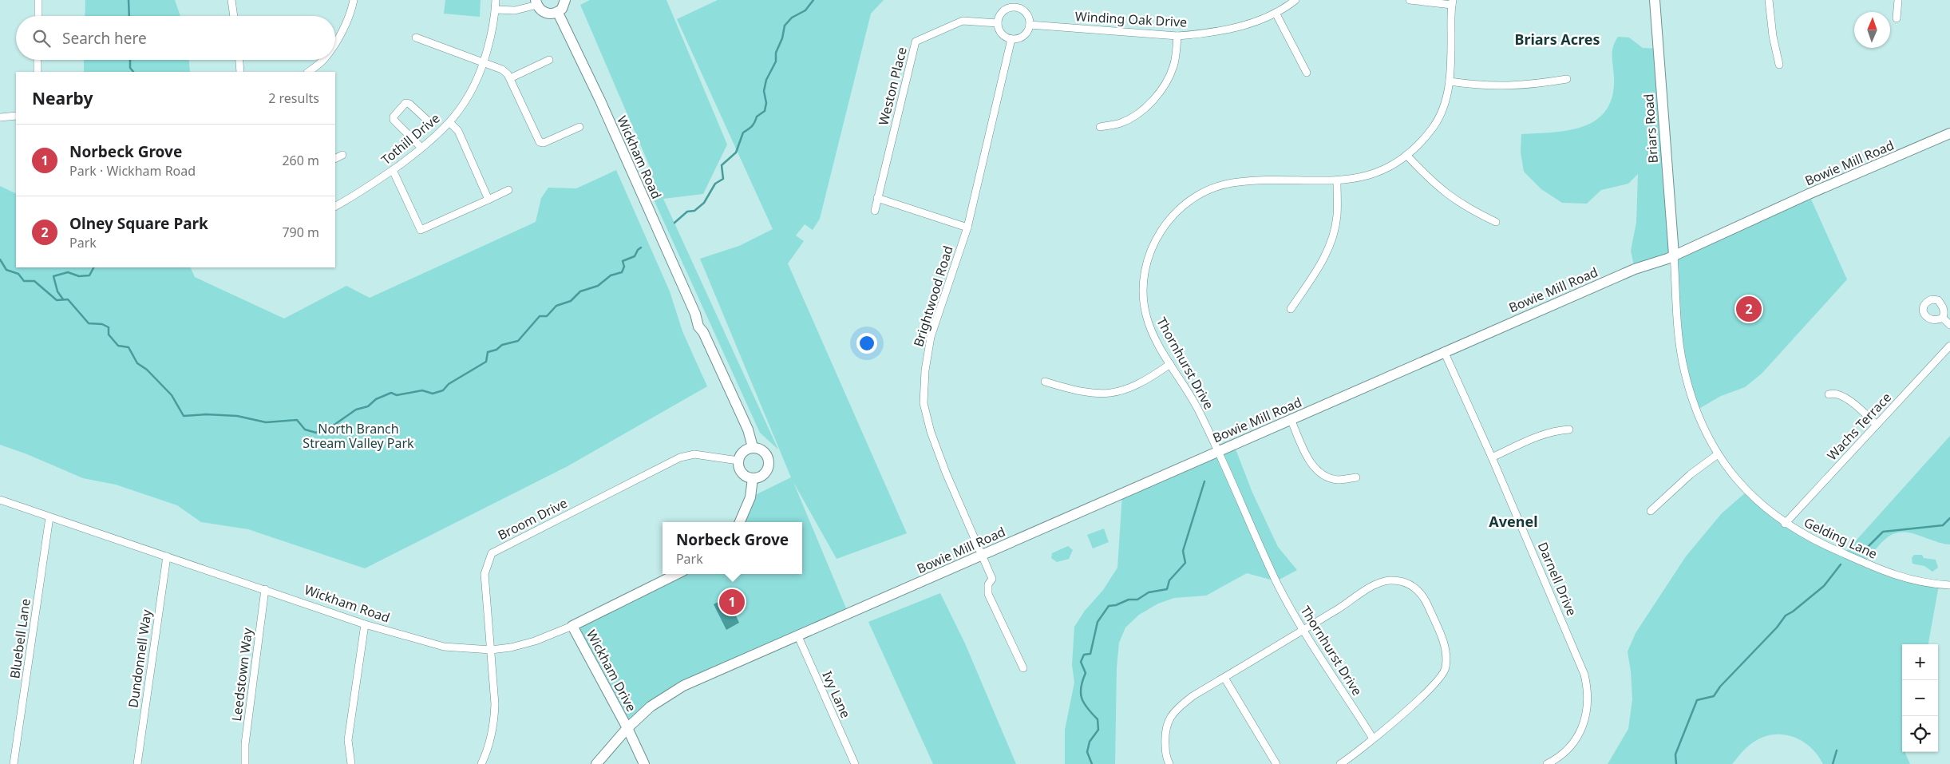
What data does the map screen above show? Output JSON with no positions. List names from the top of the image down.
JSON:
{
  "streets": {
    "street": [
      "Winding Oak Drive",
      "Weston Place",
      "Briars Road",
      "Tothill Drive",
      "Wickham Road",
      "Bowie Mill Road",
      "Brightwood Road",
      "Thornhurst Drive",
      "Wachs Terrace",
      "Broom Drive",
      "Gelding Lane",
      "Darnell Drive",
      "Bluebell Lane",
      "Dundonnell Way",
      "Wickham Drive",
      "Leedstown Way",
      "Ivy Lane"
    ]
  },
  "crossings": [
    ["Winding Oak Drive", "Weston Place"],
    ["Winding Oak Drive", "Brightwood Road"],
    ["Weston Place", "Brightwood Road"],
    ["Briars Road", "Bowie Mill Road"],
    ["Briars Road", "Gelding Lane"],
    ["Wickham Road", "Broom Drive"],
    ["Wickham Road", "Bluebell Lane"],
    ["Wickham Road", "Dundonnell Way"],
    ["Wickham Road", "Wickham Drive"],
    ["Wickham Road", "Leedstown Way"],
    ["Bowie Mill Road", "Brightwood Road"],
    ["Bowie Mill Road", "Thornhurst Drive"],
    ["Bowie Mill Road", "Gelding Lane"],
    ["Bowie Mill Road", "Darnell Drive"],
    ["Bowie Mill Road", "Wickham Drive"],
    ["Bowie Mill Road", "Ivy Lane"],
    ["Wachs Terrace", "Gelding Lane"]
  ],
  "districts": ["Briars Acres", "Avenel"],
  "parks": ["North Branch Stream Valley Park"],
  "north": "top",
  "page": {
    "search": "Search here",
    "heading": ["Nearby", "2 results"],
    "list": [
      {
        "mark": "1",
        "name": "Norbeck Grove",
        "note": "Park · Wickham Road",
        "value": "260 m"
      },
      {
        "mark": "2",
        "name": "Olney Square Park",
        "note": "Park",
        "value": "790 m"
      }
    ],
    "pins": ["2", "1"],
    "popup": ["Norbeck Grove", "Park"],
    "map_buttons": ["+", "−"]
  }
}
